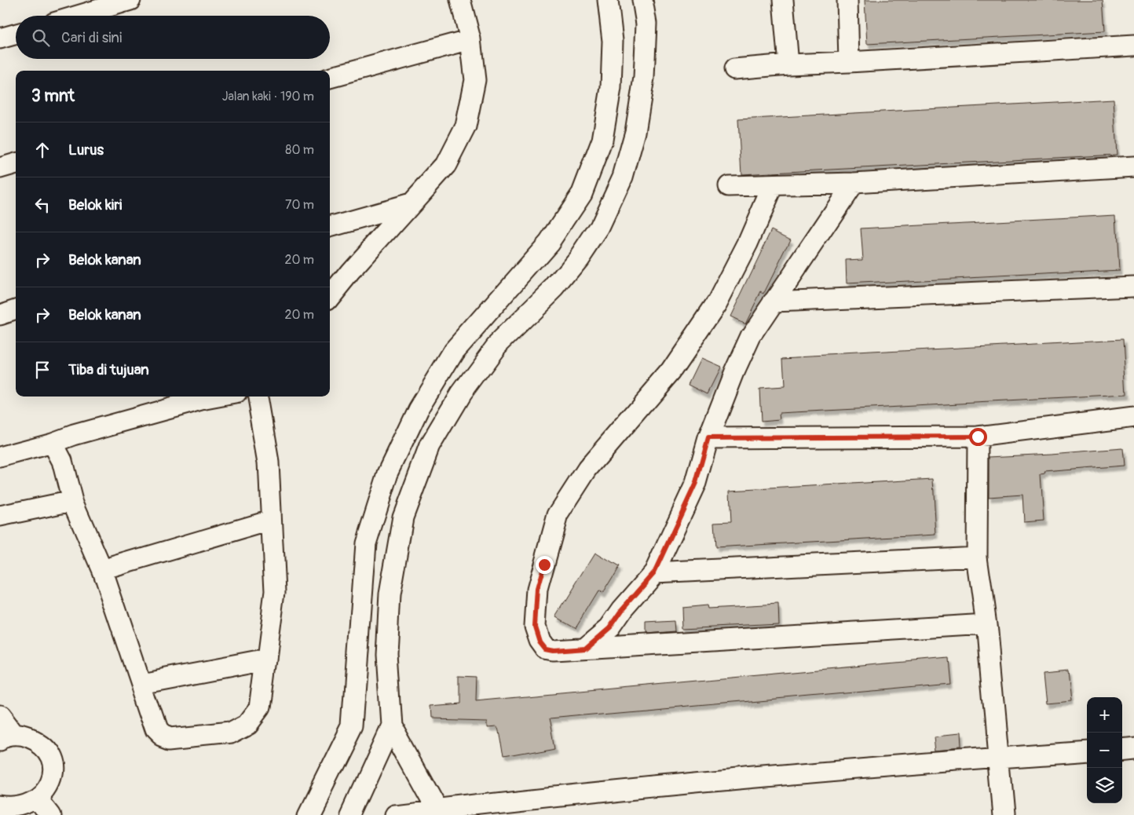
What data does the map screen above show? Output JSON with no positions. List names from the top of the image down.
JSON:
{
  "page": {
    "search": "Cari di sini",
    "heading": ["3 mnt", "Jalan kaki · 190 m"],
    "list": [
      ["Lurus", "80 m"],
      ["Belok kiri", "70 m"],
      ["Belok kanan", "20 m"],
      ["Belok kanan", "20 m"],
      "Tiba di tujuan"
    ],
    "map_buttons": ["+", "−"]
  }
}
